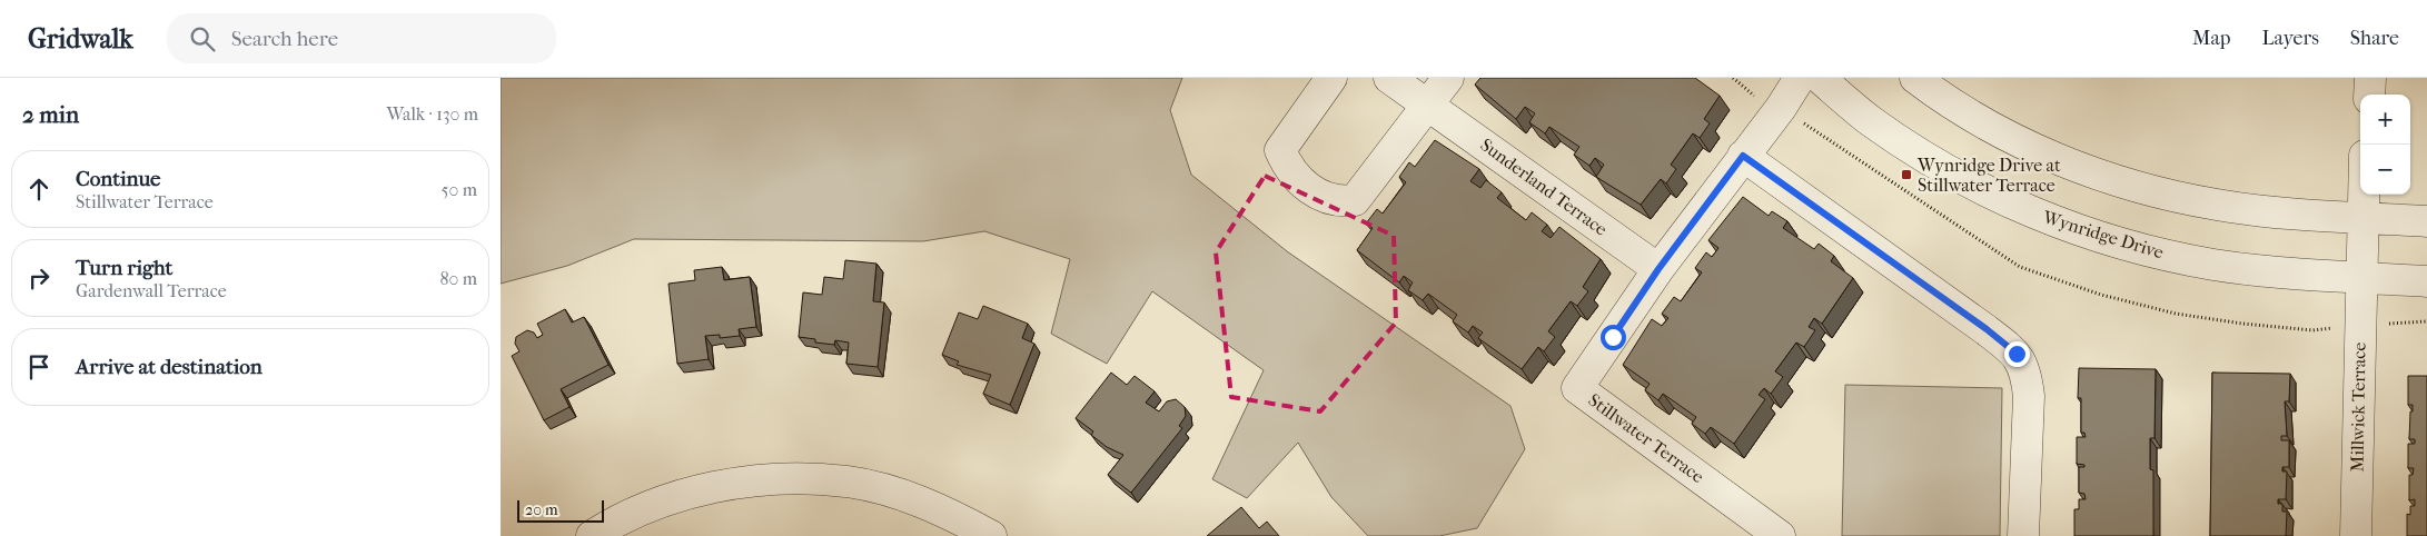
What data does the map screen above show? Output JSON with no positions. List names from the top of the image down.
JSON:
{
  "streets": {
    "street": [
      "Sunderland Terrace",
      "Wynridge Drive",
      "Millwick Terrace",
      "Stillwater Terrace"
    ]
  },
  "crossings": [
    ["Sunderland Terrace", "Stillwater Terrace"],
    ["Wynridge Drive", "Millwick Terrace"]
  ],
  "places": {
    "transit": ["Wynridge Drive at Stillwater Terrace"]
  },
  "scale_bar": "20 m",
  "page": {
    "header": "Gridwalk",
    "search": "Search here",
    "nav": ["Map", "Layers", "Share"],
    "heading": ["2 min", "Walk · 130 m"],
    "map_buttons": ["+", "−"],
    "list": [
      ["Continue", "Stillwater Terrace", "50 m"],
      ["Turn right", "Gardenwall Terrace", "80 m"],
      "Arrive at destination"
    ],
    "scale": "20 m"
  }
}
